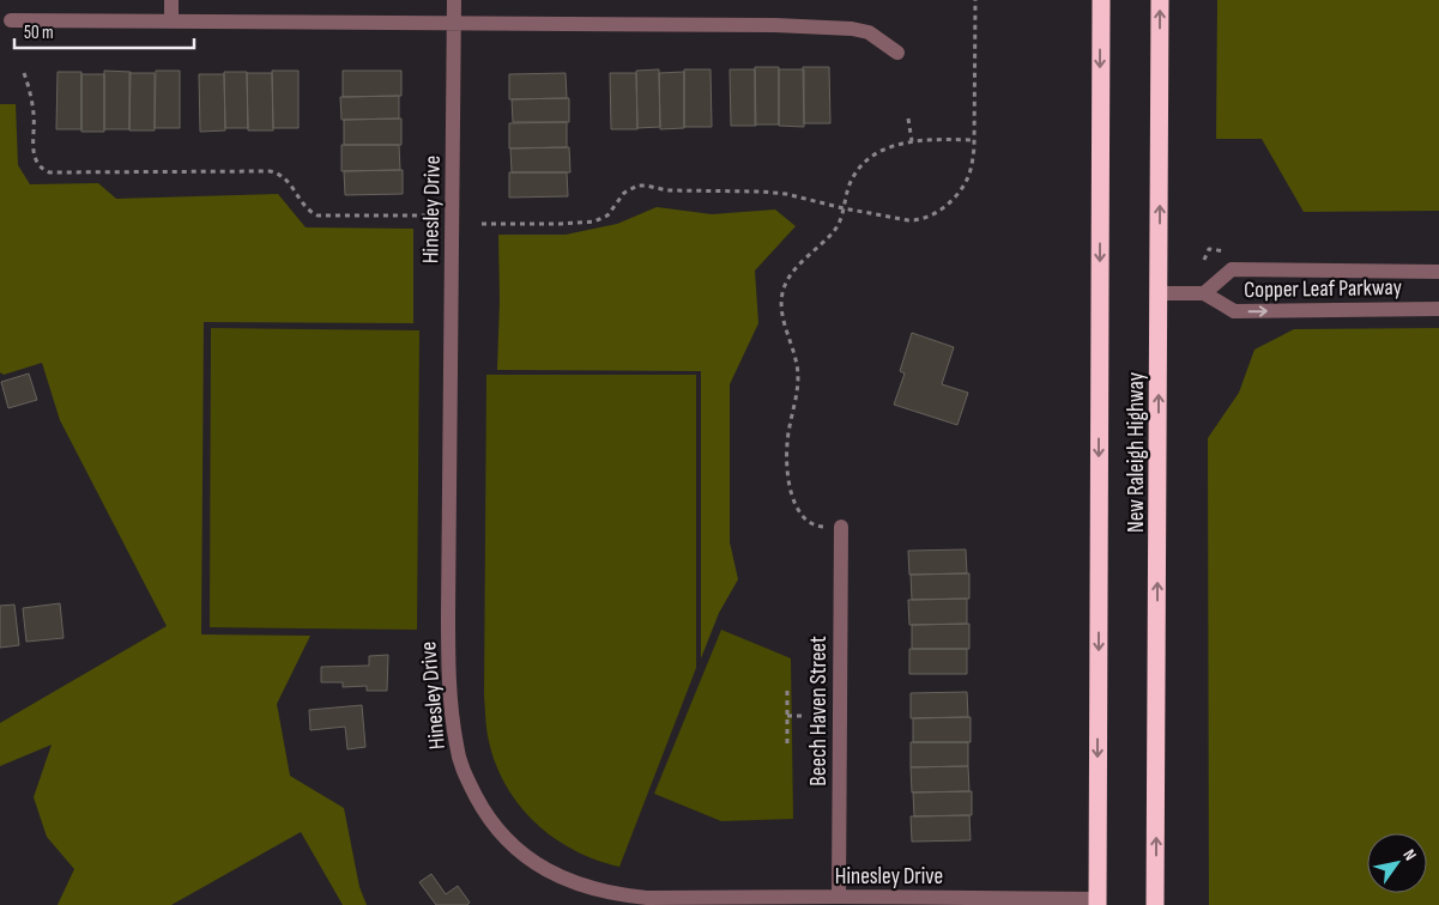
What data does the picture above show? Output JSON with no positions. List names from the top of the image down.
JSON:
{
  "streets": {
    "highway": ["New Raleigh Highway"],
    "street": ["Hinesley Drive", "Copper Leaf Parkway", "Beech Haven Street"]
  },
  "crossings": [
    ["Hinesley Drive", "New Raleigh Highway"],
    ["Hinesley Drive", "Beech Haven Street"]
  ],
  "scale_bar": "50 m",
  "north": "top right"
}
